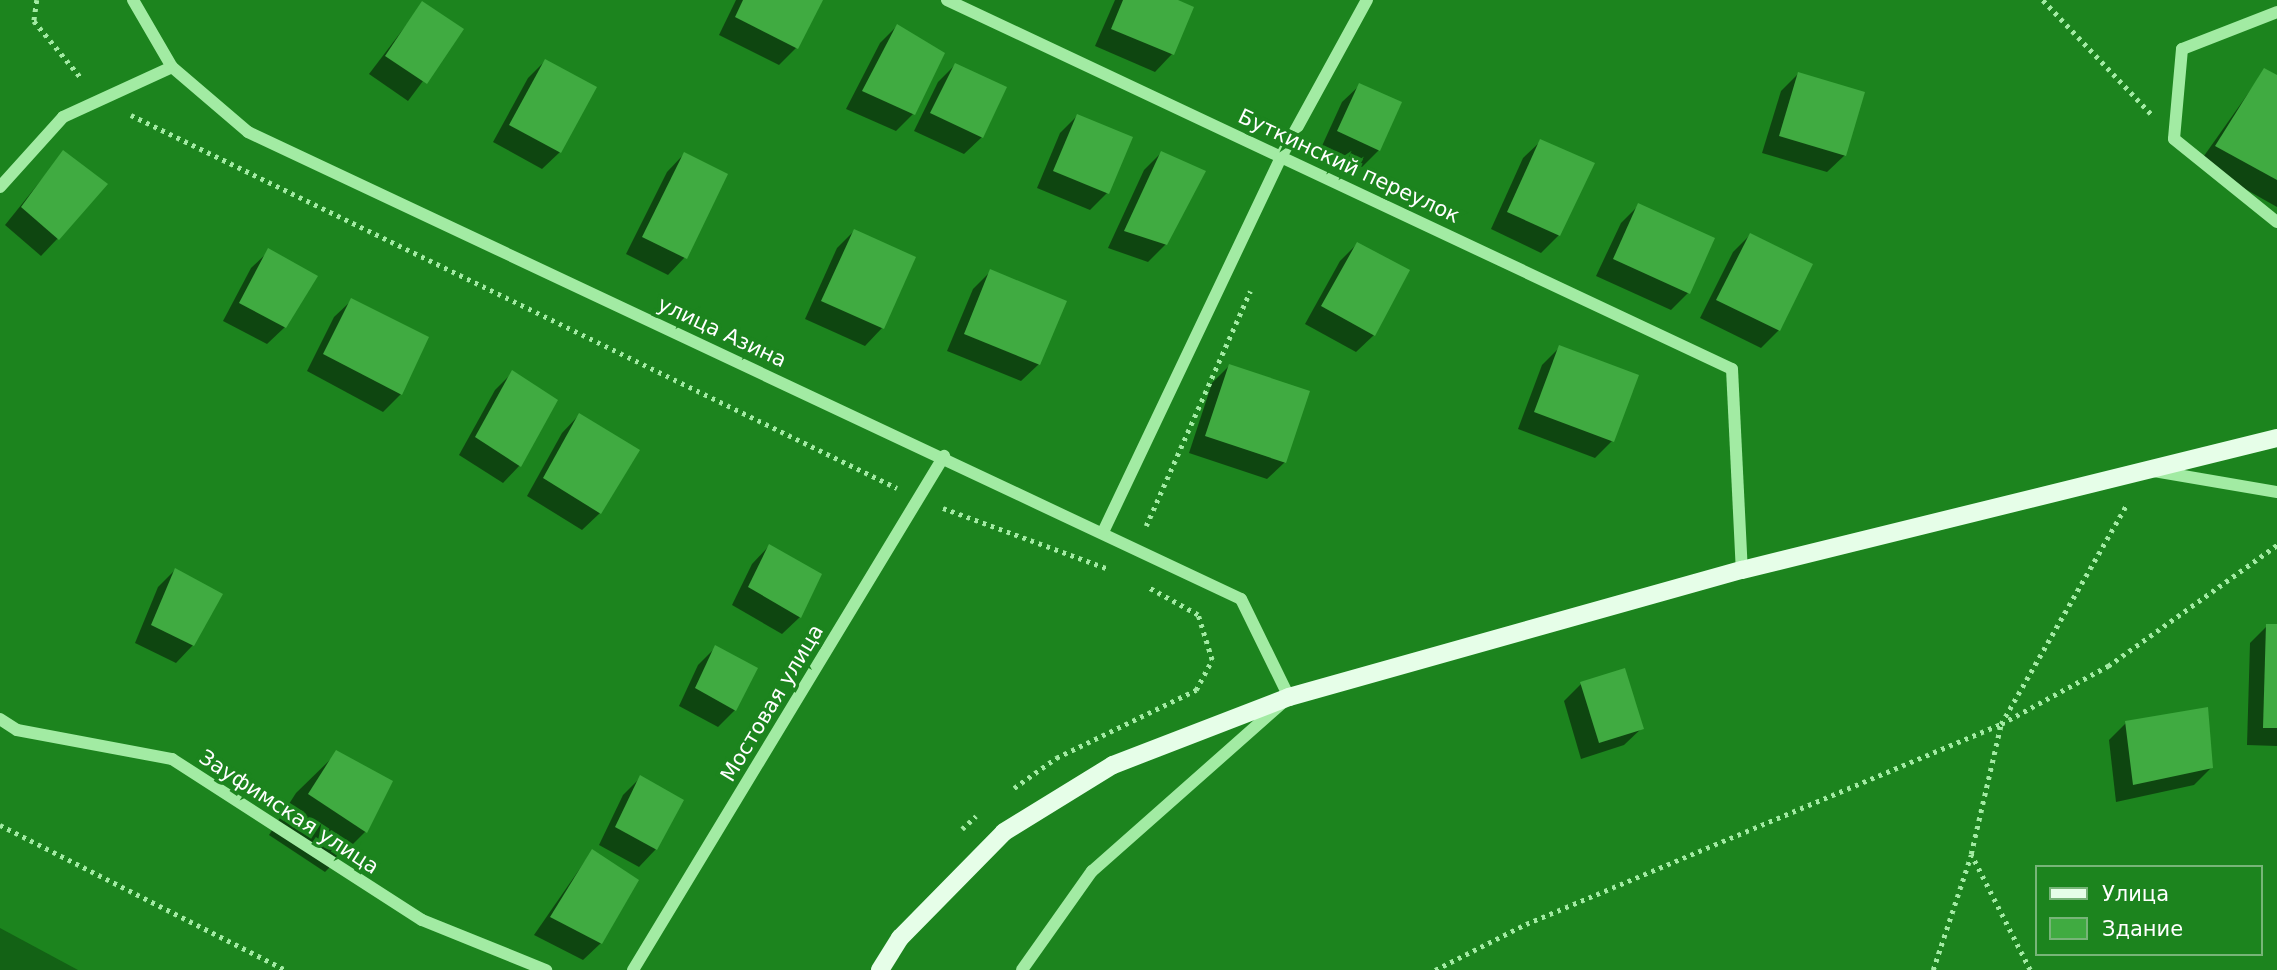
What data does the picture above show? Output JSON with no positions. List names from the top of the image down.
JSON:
{
  "streets": {
    "street": [
      "Буткинский переулок",
      "улица Азина",
      "Мостовая улица",
      "Зауфимская улица"
    ]
  },
  "crossings": [
    ["улица Азина", "Мостовая улица"]
  ],
  "legend": ["Улица", "Здание"]
}
